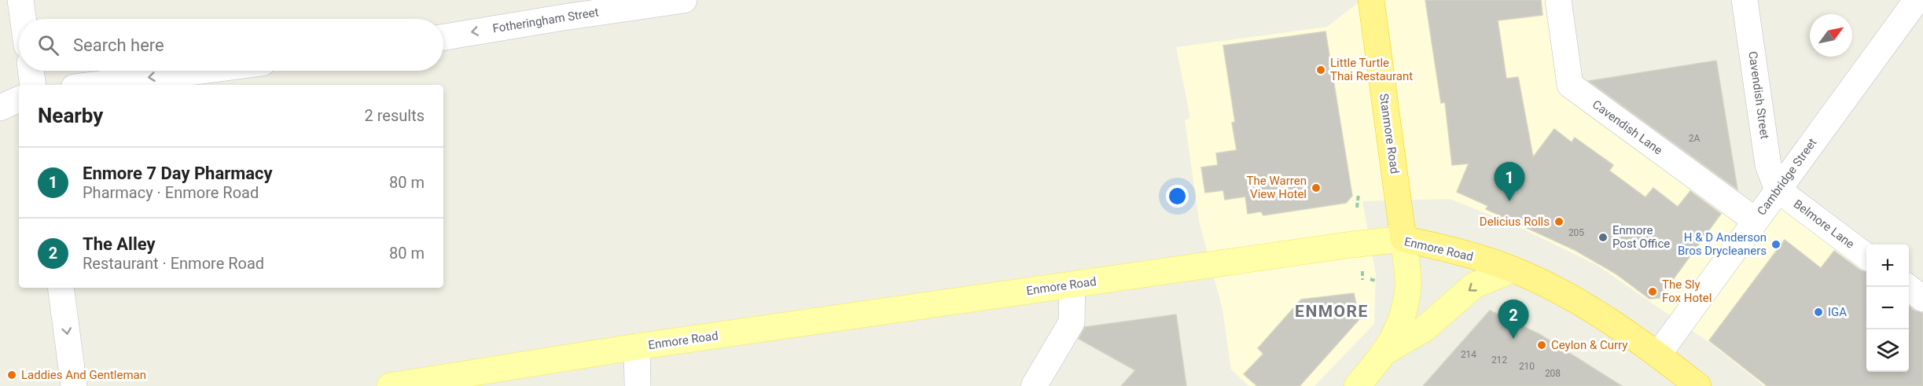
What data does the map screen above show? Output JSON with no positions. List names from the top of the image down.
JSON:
{
  "streets": {
    "highway": ["Stanmore Road", "Enmore Road"],
    "street": [
      "Fotheringham Street",
      "Cavendish Street",
      "Cavendish Lane",
      "Cambridge Street",
      "Belmore Lane"
    ]
  },
  "crossings": [
    ["Cavendish Street", "Cambridge Street"],
    ["Cavendish Street", "Belmore Lane"],
    ["Cavendish Lane", "Cambridge Street"],
    ["Stanmore Road", "Enmore Road"],
    ["Cambridge Street", "Belmore Lane"],
    ["Cambridge Street", "Enmore Road"]
  ],
  "one_way": ["Fotheringham Street"],
  "districts": ["ENMORE"],
  "places": [
    "Little Turtle Thai Restaurant",
    "The Warren View Hotel",
    "Delicius Rolls",
    "Enmore Post Office",
    "H & D Anderson Bros Drycleaners",
    "The Sly Fox Hotel",
    "IGA",
    "Ceylon & Curry",
    "Laddies And Gentleman"
  ],
  "house_numbers": [
    "2A",
    "205",
    "214",
    "212",
    "210",
    "208"
  ],
  "north": "top right",
  "page": {
    "search": "Search here",
    "heading": ["Nearby", "2 results"],
    "list": [
      {
        "mark": "1",
        "name": "Enmore 7 Day Pharmacy",
        "note": "Pharmacy · Enmore Road",
        "value": "80 m"
      },
      {
        "mark": "2",
        "name": "The Alley",
        "note": "Restaurant · Enmore Road",
        "value": "80 m"
      }
    ],
    "pins": ["1", "2"],
    "map_buttons": ["+", "−"]
  }
}
